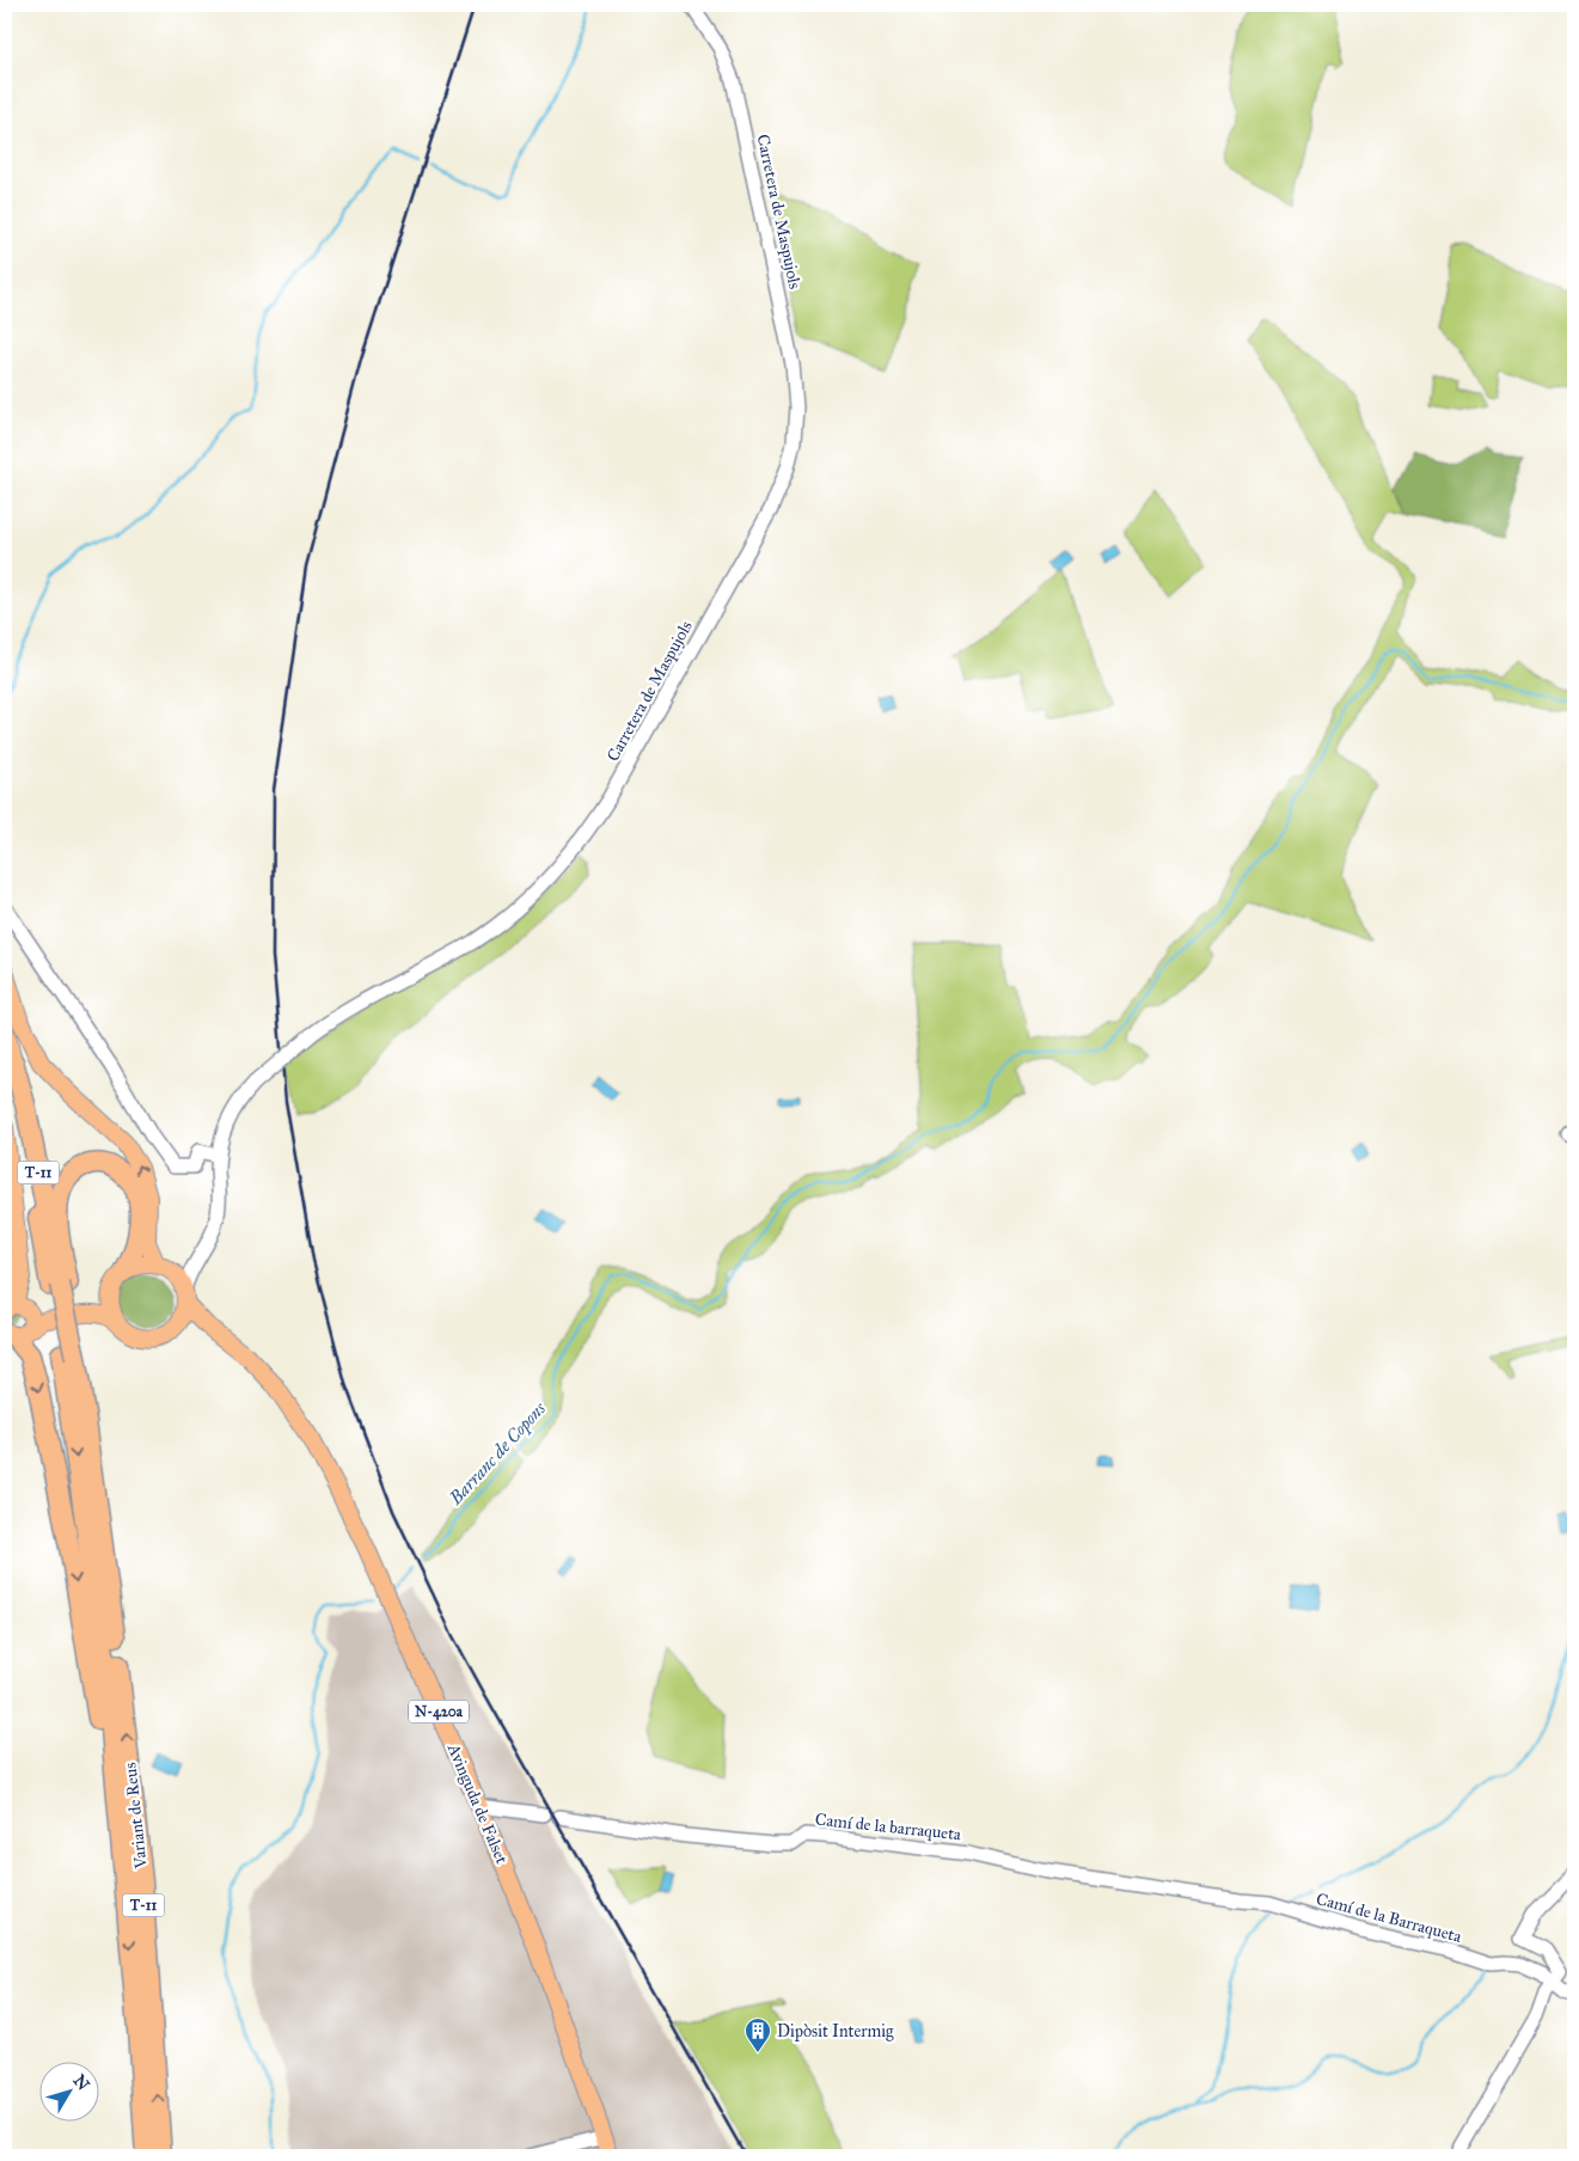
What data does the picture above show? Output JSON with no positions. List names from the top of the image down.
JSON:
{
  "streets": {
    "highway": ["T-11", "Variant de Reus"],
    "main road": ["N-420a", "Avinguda de Falset"],
    "street": ["Carretera de Maspujols", "Camí de la barraqueta", "Camí de la Barraqueta"]
  },
  "crossings": [
    ["Carretera de Maspujols", "Avinguda de Falset"],
    ["T-11", "Variant de Reus"],
    ["Camí de la barraqueta", "Camí de la Barraqueta"]
  ],
  "water": ["Barranc de Copons"],
  "places": {
    "building": ["Dipòsit Intermig"]
  },
  "north": "top right"
}
